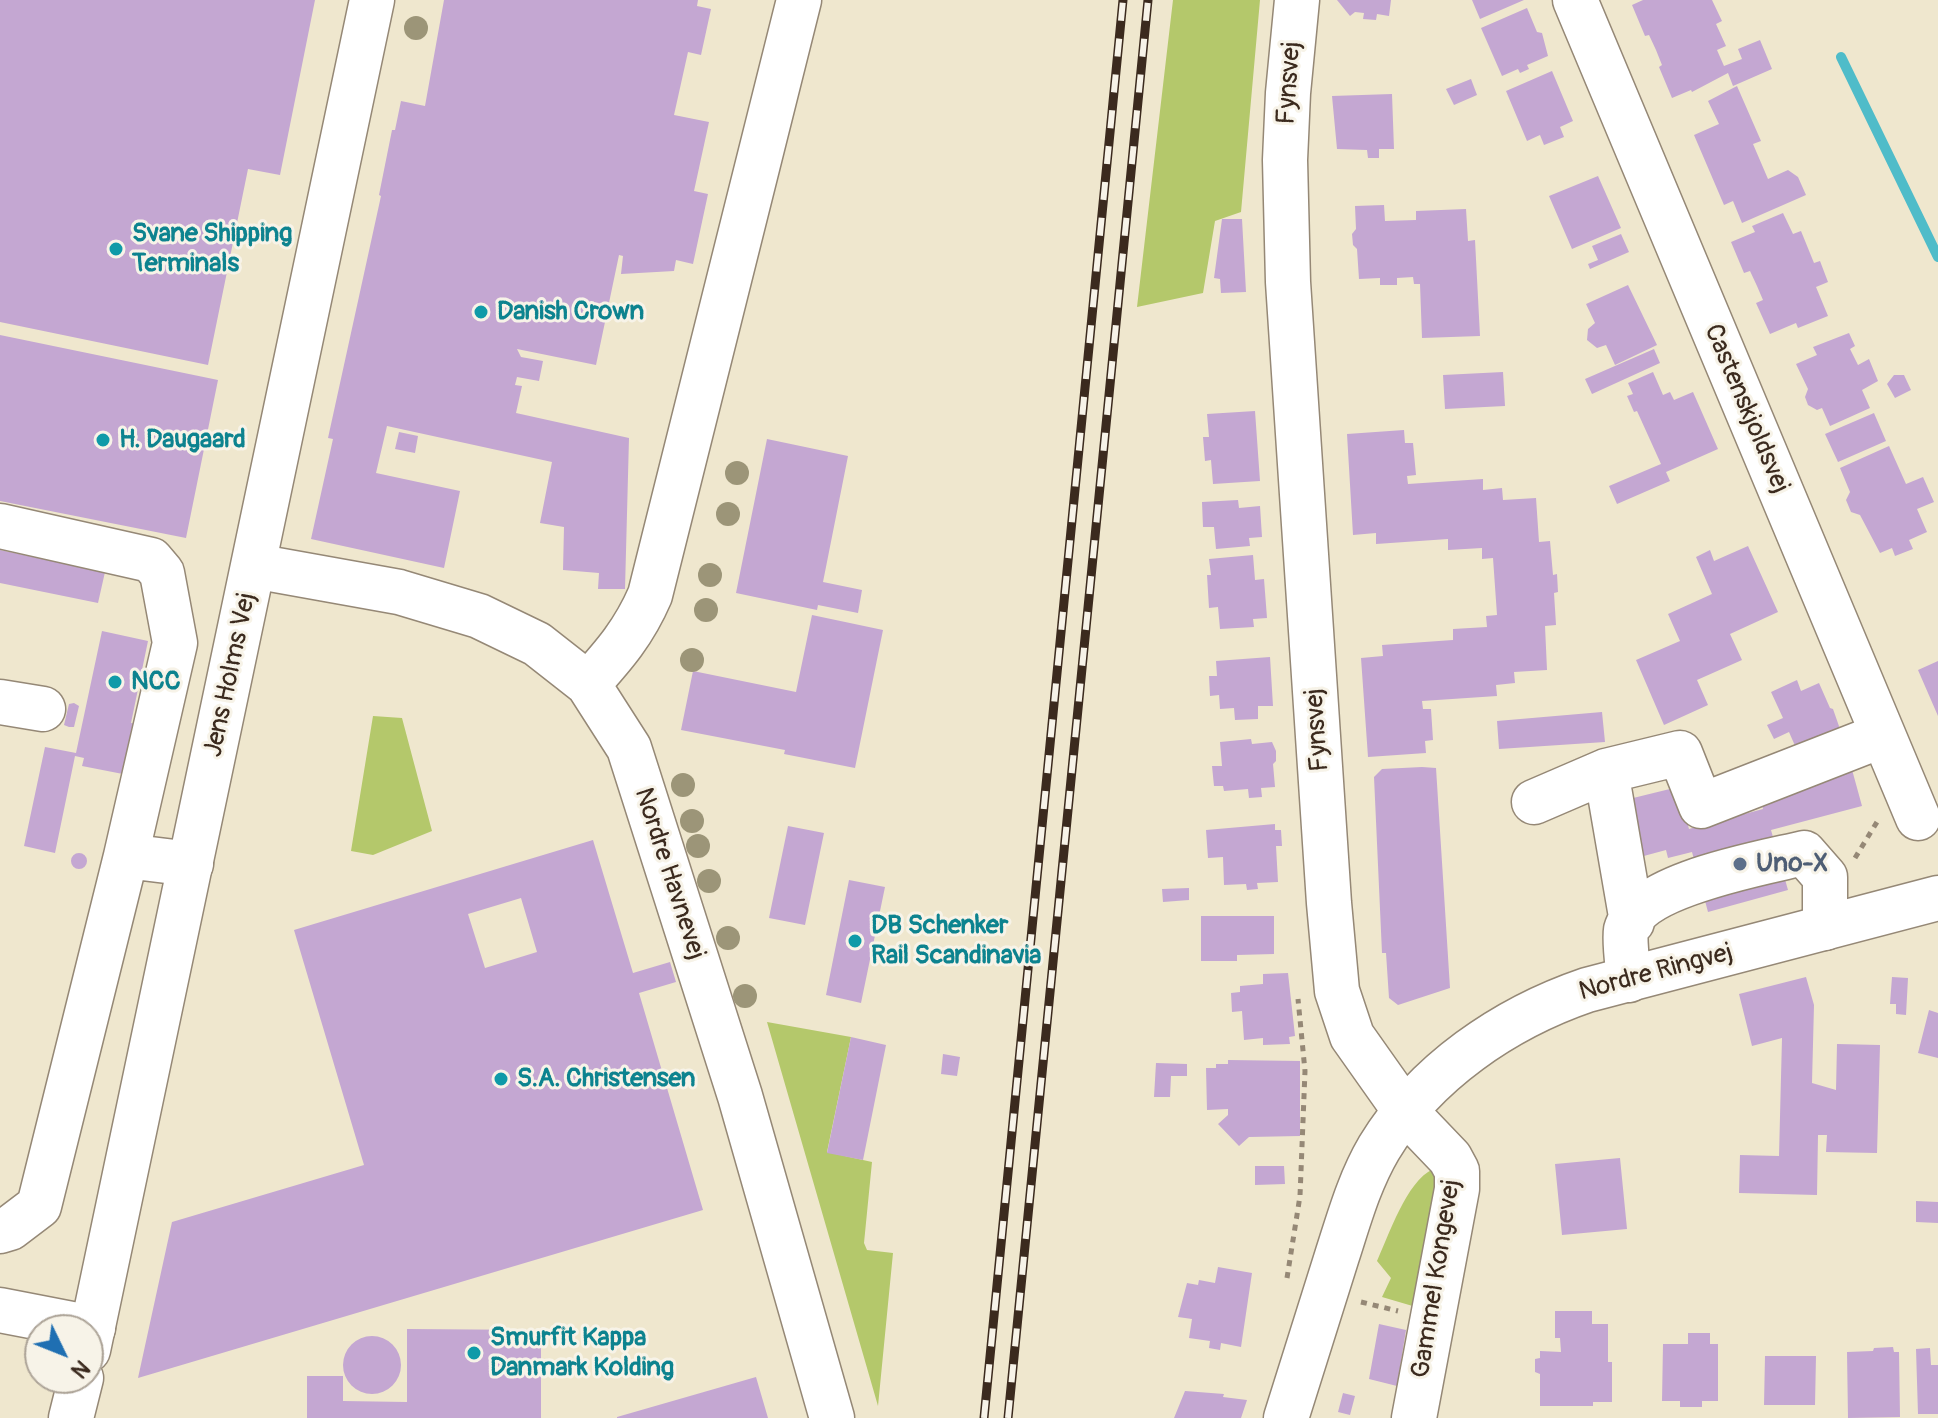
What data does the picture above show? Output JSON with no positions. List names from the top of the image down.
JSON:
{
  "streets": {
    "street": [
      "Fynsvej",
      "Castenskjoldsvej",
      "Jens Holms Vej",
      "Nordre Havnevej",
      "Nordre Ringvej",
      "Gammel Kongevej"
    ]
  },
  "crossings": [
    ["Fynsvej", "Nordre Ringvej"],
    ["Fynsvej", "Gammel Kongevej"],
    ["Jens Holms Vej", "Nordre Havnevej"],
    ["Nordre Ringvej", "Gammel Kongevej"]
  ],
  "places": [
    "Svane Shipping Terminals",
    "Danish Crown",
    "H. Daugaard",
    "NCC",
    "Uno-X",
    "DB Schenker Rail Scandinavia",
    "S.A. Christensen",
    "Smurfit Kappa Danmark Kolding"
  ],
  "north": "bottom right"
}
